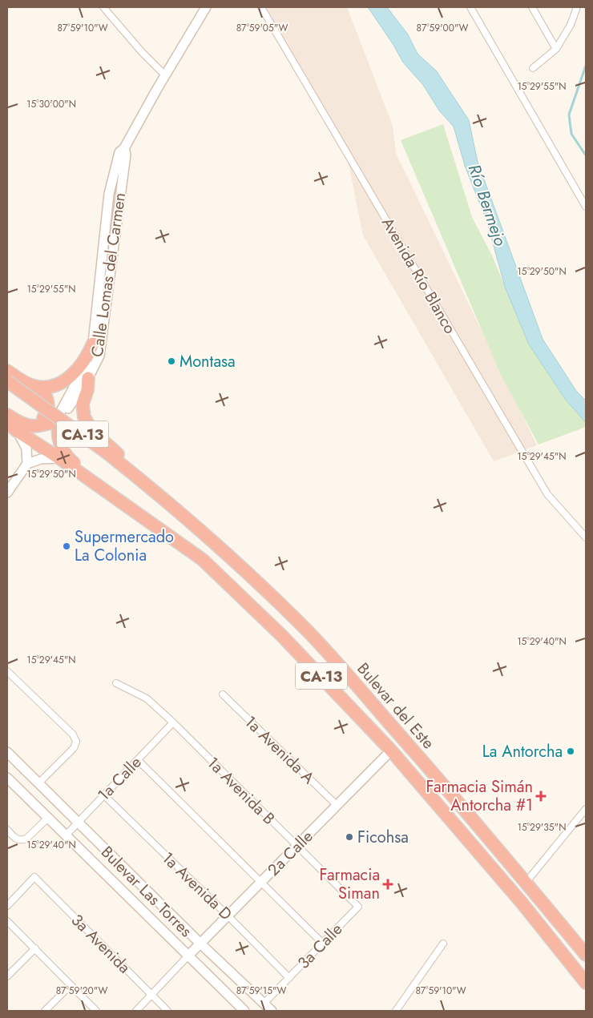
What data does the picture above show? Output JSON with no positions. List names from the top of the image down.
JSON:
{
  "streets": {
    "highway": ["CA-13", "Bulevar del Este"],
    "street": [
      "Calle Lomas del Carmen",
      "Avenida Río Blanco",
      "1a Avenida A",
      "1a Calle",
      "1a Avenida B",
      "2a Calle",
      "1a Avenida D",
      "Bulevar Las Torres",
      "3a Avenida",
      "3a Calle"
    ]
  },
  "crossings": [
    ["Bulevar del Este", "2a Calle"],
    ["1a Avenida A", "2a Calle"],
    ["1a Calle", "1a Avenida B"],
    ["1a Calle", "1a Avenida D"],
    ["1a Calle", "Bulevar Las Torres"],
    ["1a Avenida B", "2a Calle"],
    ["1a Avenida B", "3a Calle"],
    ["2a Calle", "1a Avenida D"],
    ["2a Calle", "Bulevar Las Torres"],
    ["1a Avenida D", "3a Calle"],
    ["Bulevar Las Torres", "3a Calle"]
  ],
  "water": ["Río Bermejo"],
  "places": {
    "other": [
      "Montasa",
      "Supermercado La Colonia",
      "La Antorcha",
      "Ficohsa"
    ],
    "health": ["Farmacia Simán Antorcha #1", "Farmacia Siman"]
  },
  "coordinates": [
    "87°59'10\"W",
    "87°59'05\"W",
    "87°59'00\"W",
    "15°29'55\"N",
    "15°30'00\"N",
    "15°29'50\"N",
    "15°29'45\"N",
    "15°29'40\"N",
    "15°29'35\"N",
    "87°59'20\"W",
    "87°59'15\"W"
  ]
}
